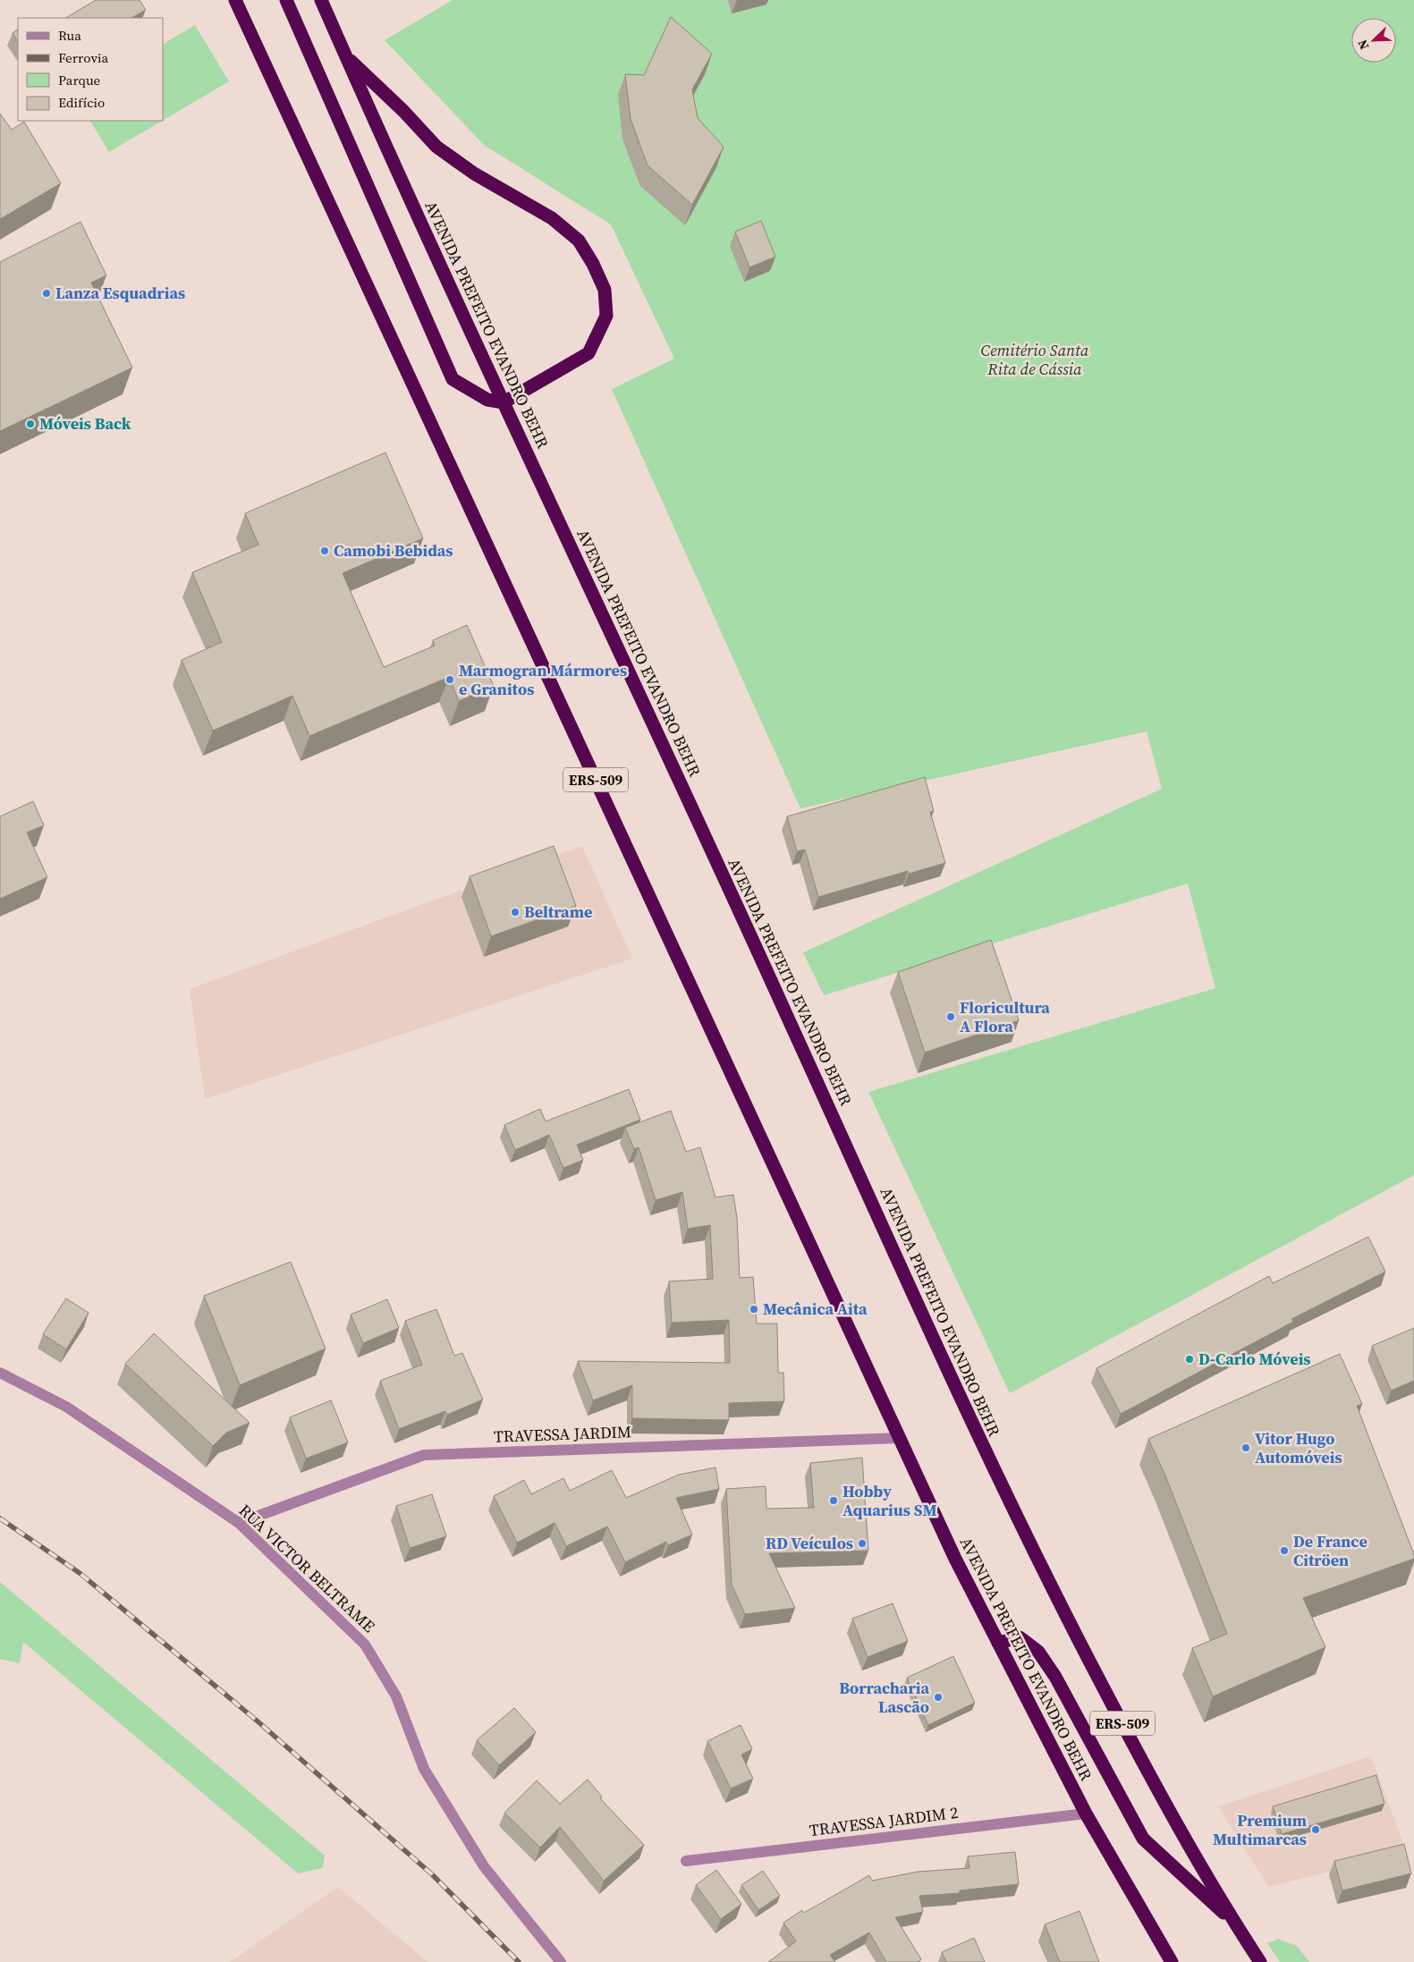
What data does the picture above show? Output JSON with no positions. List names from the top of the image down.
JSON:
{
  "streets": {
    "highway": ["AVENIDA PREFEITO EVANDRO BEHR", "ERS-509"],
    "street": ["TRAVESSA JARDIM", "RUA VICTOR BELTRAME", "TRAVESSA JARDIM 2"]
  },
  "crossings": [
    ["AVENIDA PREFEITO EVANDRO BEHR", "TRAVESSA JARDIM"],
    ["AVENIDA PREFEITO EVANDRO BEHR", "TRAVESSA JARDIM 2"],
    ["TRAVESSA JARDIM", "RUA VICTOR BELTRAME"]
  ],
  "parks": ["Cemitério Santa Rita de Cássia"],
  "places": [
    "Lanza Esquadrias",
    "Móveis Back",
    "Camobi Bebidas",
    "Marmogran Mármores e Granitos",
    "Beltrame",
    "Floricultura A Flora",
    "Mecânica Aita",
    "D-Carlo Móveis",
    "Vitor Hugo Automóveis",
    "Hobby Aquarius SM",
    "RD Veículos",
    "De France Citröen",
    "Borracharia Lascão",
    "Premium Multimarcas"
  ],
  "legend": [
    "Rua",
    "Ferrovia",
    "Parque",
    "Edifício"
  ],
  "north": "bottom left"
}
